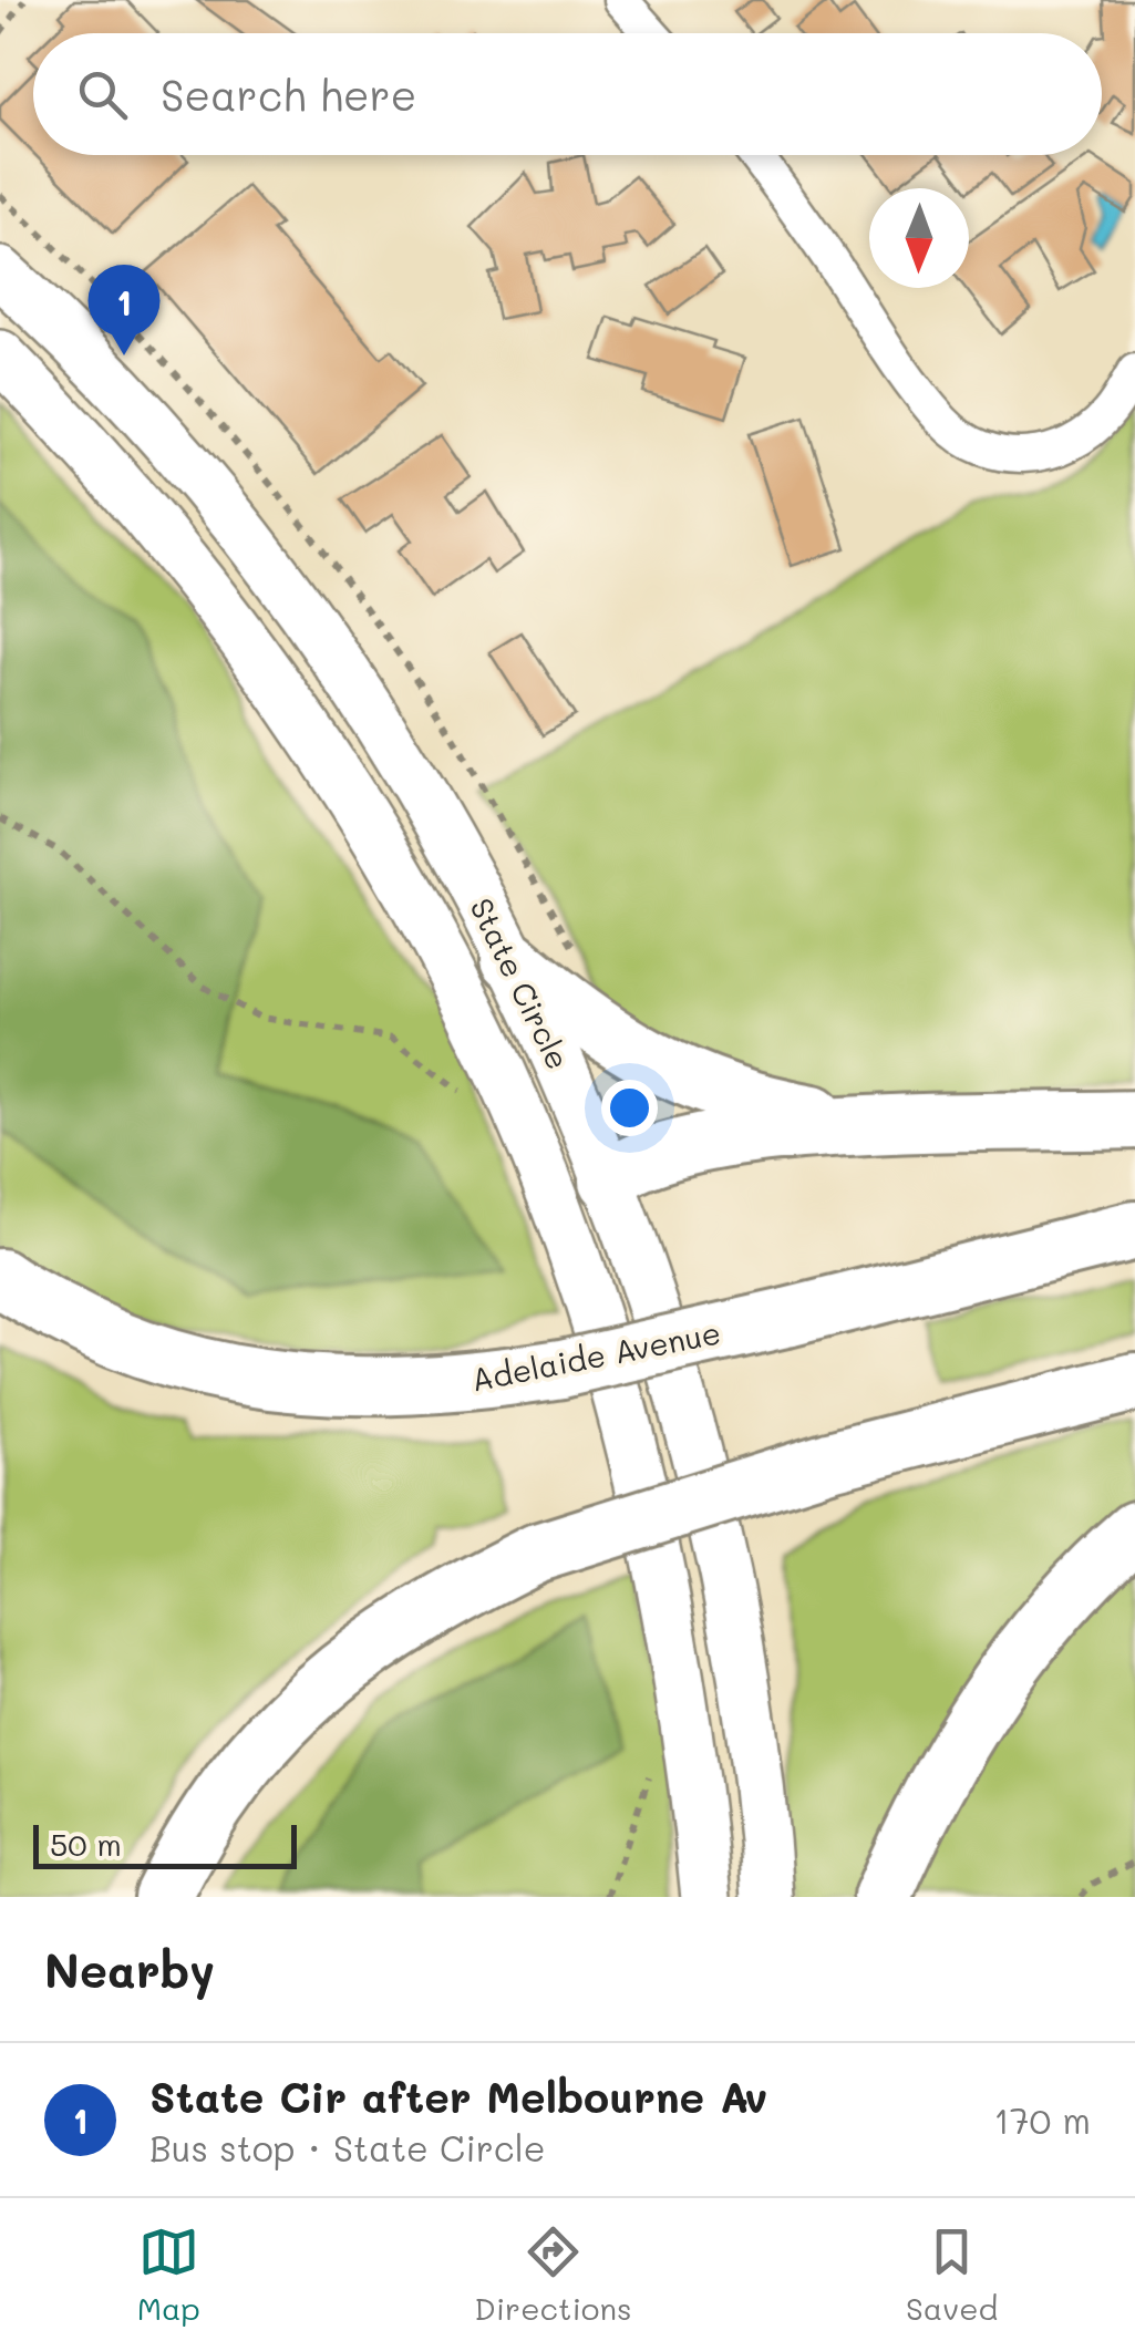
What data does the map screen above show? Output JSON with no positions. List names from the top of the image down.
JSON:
{
  "streets": {
    "highway": ["Adelaide Avenue"],
    "main road": ["State Circle"]
  },
  "scale_bar": "50 m",
  "north": "bottom",
  "page": {
    "search": "Search here",
    "pins": "1",
    "scale": "50 m",
    "heading": "Nearby",
    "list": [
      {
        "mark": "1",
        "name": "State Cir after Melbourne Av",
        "note": "Bus stop · State Circle",
        "value": "170 m"
      }
    ],
    "nav": ["Map", "Directions", "Saved"]
  }
}
